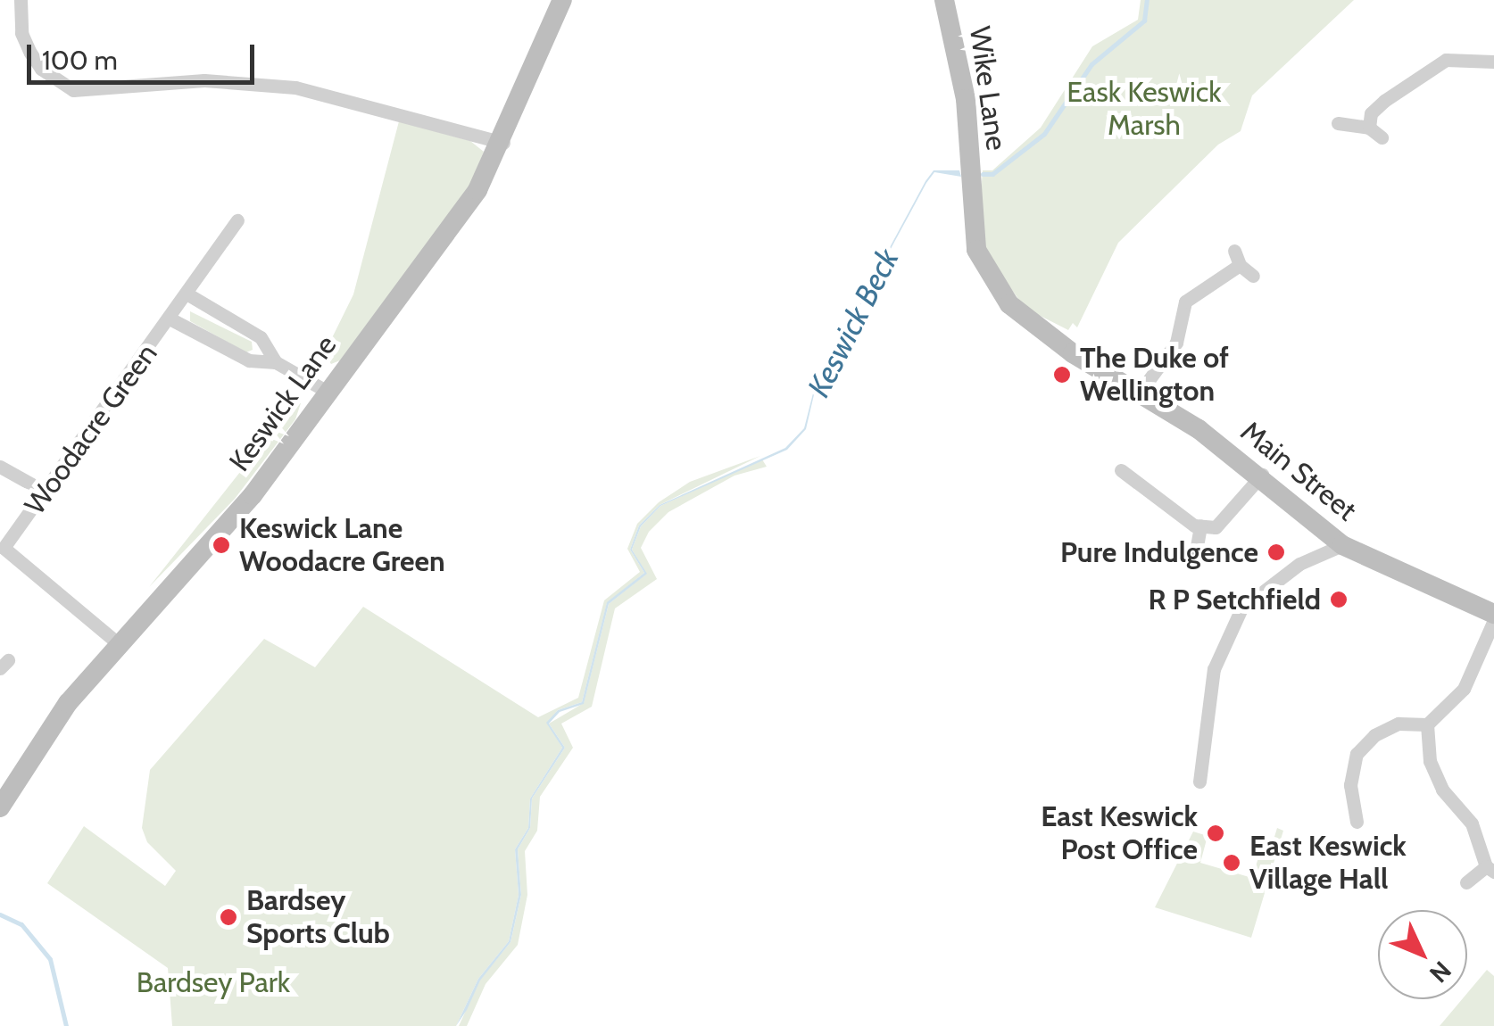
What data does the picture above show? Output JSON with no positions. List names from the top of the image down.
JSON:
{
  "streets": {
    "street": [
      "Wike Lane",
      "Keswick Lane",
      "Woodacre Green",
      "Main Street"
    ]
  },
  "crossings": [
    ["Wike Lane", "Main Street"],
    ["Keswick Lane", "Woodacre Green"]
  ],
  "water": ["Keswick Beck"],
  "parks": ["Eask Keswick Marsh", "Bardsey Park"],
  "places": [
    "The Duke of Wellington",
    "Keswick Lane Woodacre Green",
    "Pure Indulgence",
    "R P Setchfield",
    "East Keswick Post Office",
    "East Keswick Village Hall",
    "Bardsey Sports Club"
  ],
  "scale_bar": "100 m",
  "north": "bottom right"
}
